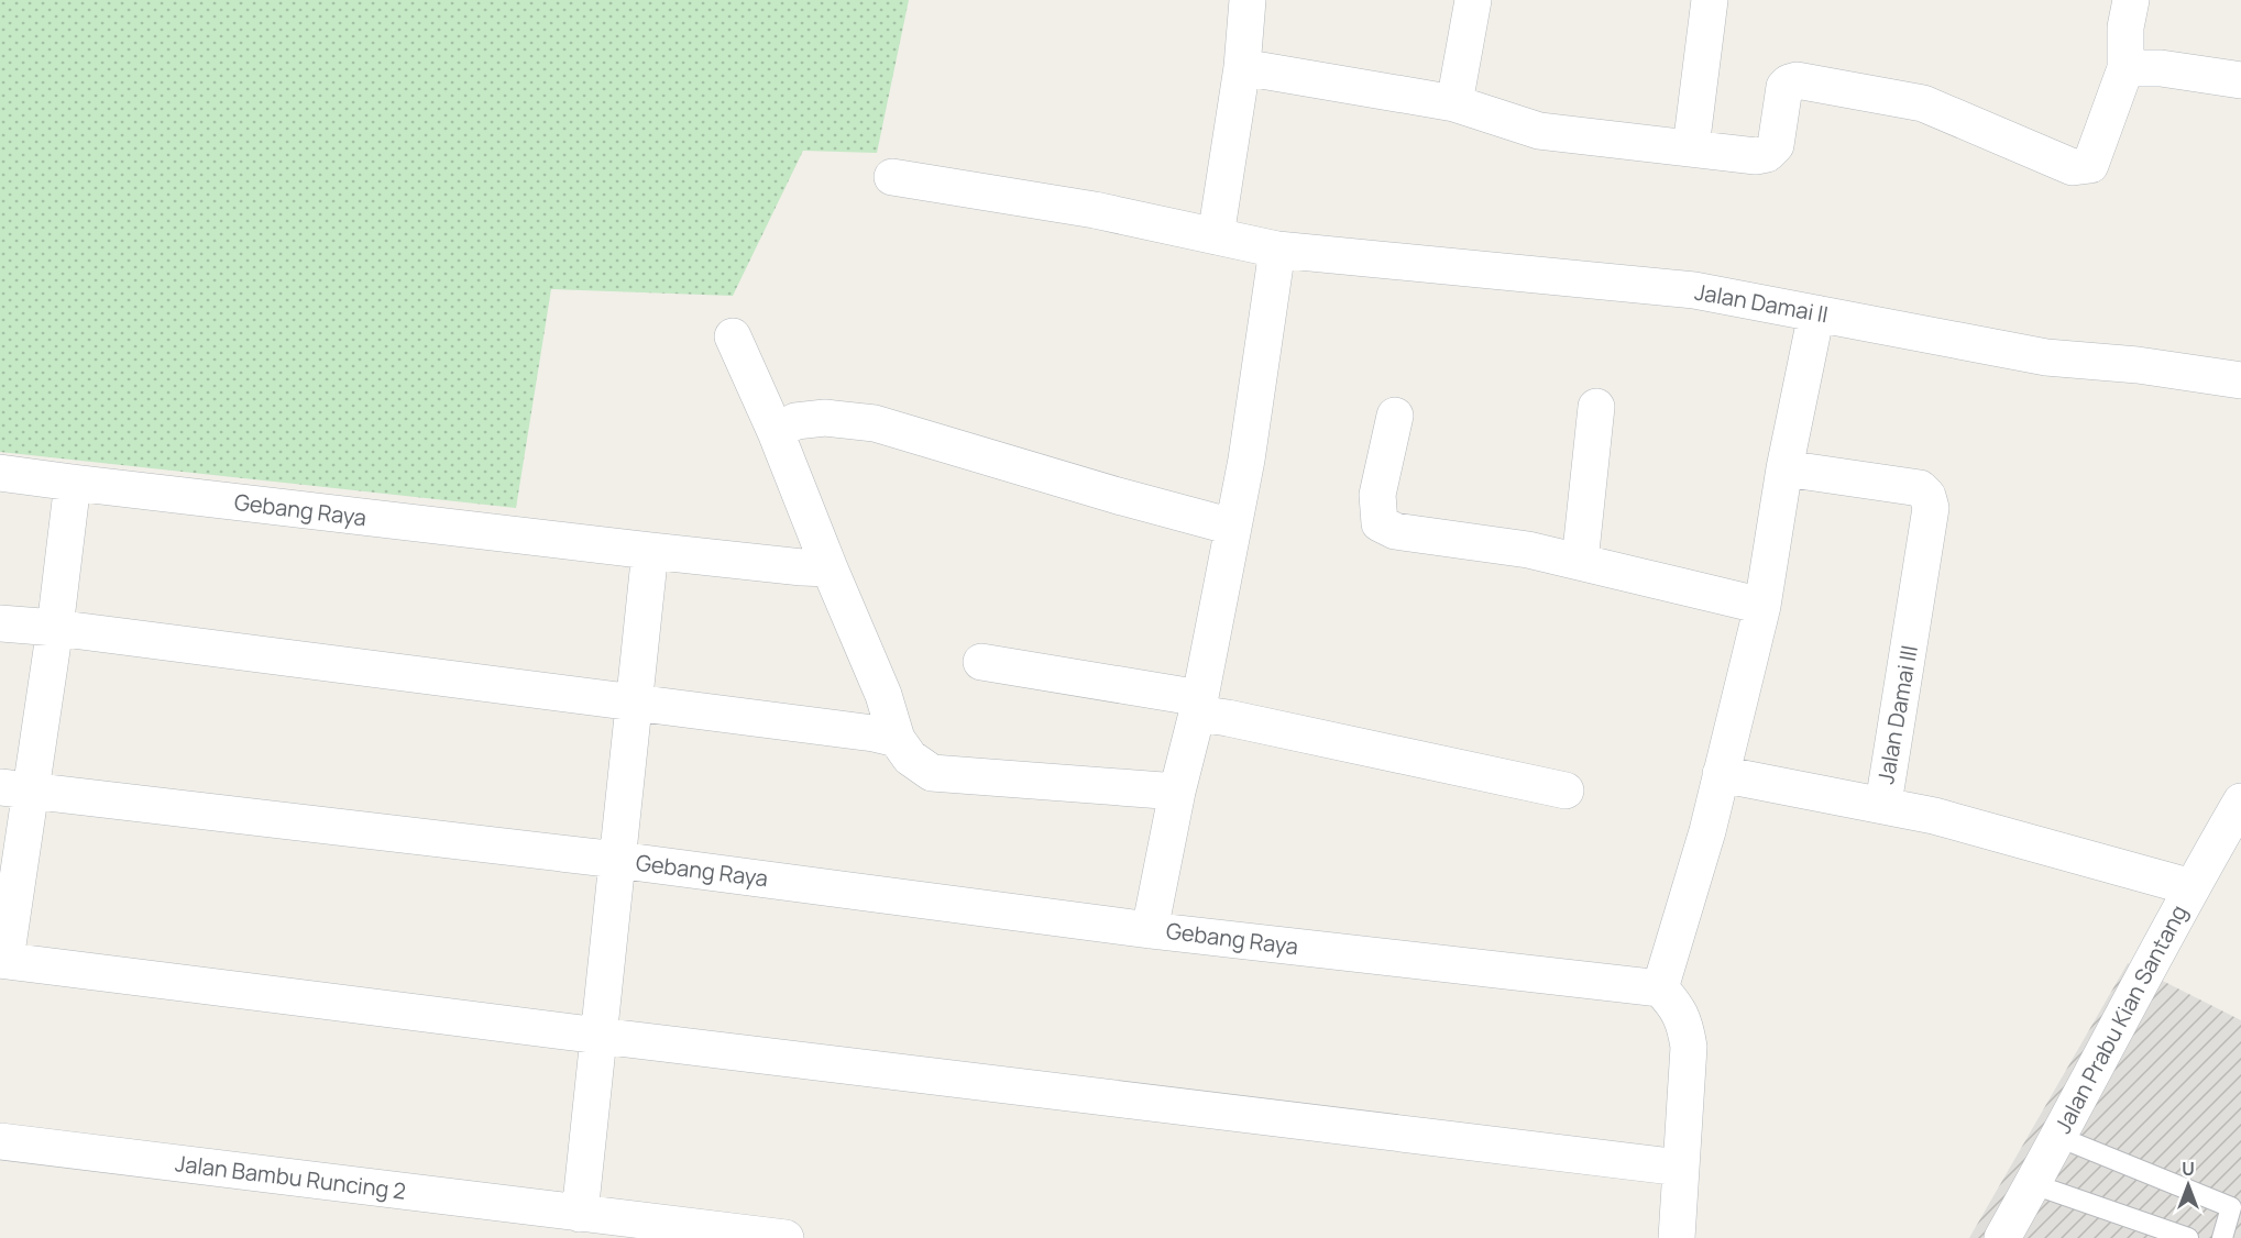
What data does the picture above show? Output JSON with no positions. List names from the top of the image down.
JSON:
{
  "streets": {
    "street": [
      "Jalan Damai II",
      "Gebang Raya",
      "Jalan Damai III",
      "Jalan Prabu Kian Santang",
      "Jalan Bambu Runcing 2"
    ]
  },
  "crossings": [
    ["Gebang Raya", "Jalan Bambu Runcing 2"],
    ["Jalan Damai III", "Jalan Prabu Kian Santang"]
  ],
  "north": "top"
}
